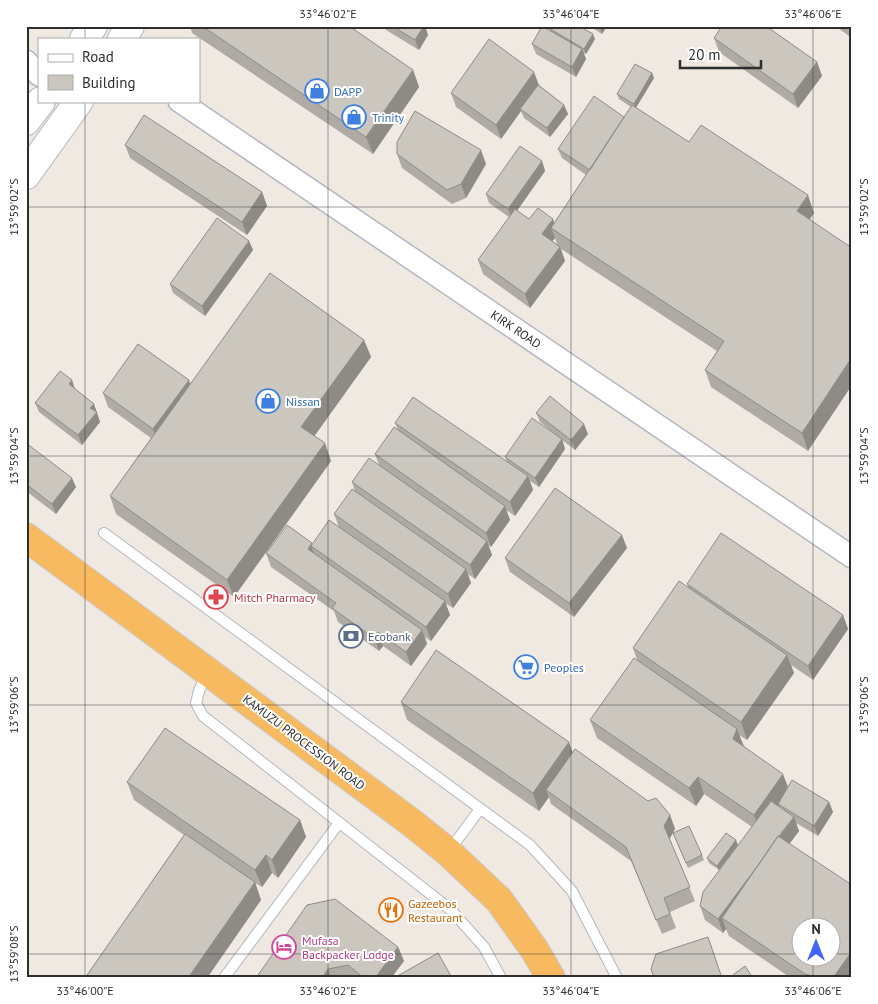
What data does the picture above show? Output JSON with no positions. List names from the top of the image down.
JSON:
{
  "streets": {
    "highway": ["KAMUZU PROCESSION ROAD"],
    "street": ["KIRK ROAD"]
  },
  "places": {
    "shop": ["DAPP", "Trinity", "Nissan"],
    "pharmacy": ["Mitch Pharmacy"],
    "bank": ["Ecobank"],
    "supermarket": ["Peoples"],
    "restaurant": ["Gazeebos Restaurant"],
    "hotel": ["Mufasa Backpacker Lodge"]
  },
  "legend": ["Road", "Building"],
  "scale_bar": "20 m",
  "north": "top",
  "coordinates": [
    "33°46'02\"E",
    "33°46'04\"E",
    "33°46'06\"E",
    "13°59'02\"S",
    "13°59'04\"S",
    "13°59'06\"S",
    "13°59'08\"S",
    "33°46'00\"E"
  ]
}
